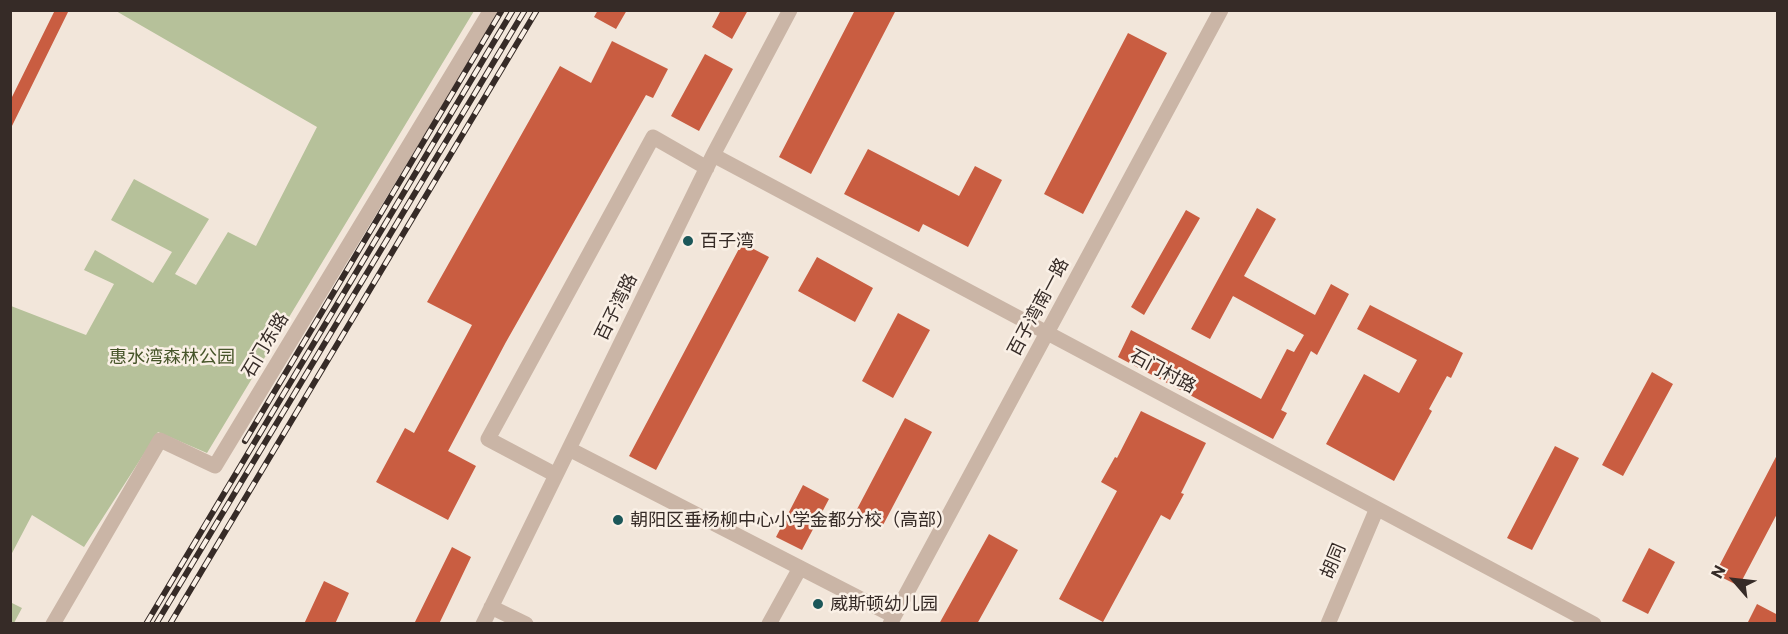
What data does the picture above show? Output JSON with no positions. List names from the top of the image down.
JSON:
{
  "streets": {
    "street": [
      "百子湾路",
      "百子湾南一路",
      "石门东路",
      "石门村路",
      "胡同"
    ]
  },
  "crossings": [
    ["百子湾路", "石门村路"],
    ["百子湾南一路", "石门村路"]
  ],
  "parks": ["惠水湾森林公园"],
  "places": ["百子湾", "朝阳区垂杨柳中心小学金都分校（高部）", "威斯顿幼儿园"],
  "north": "top left"
}
